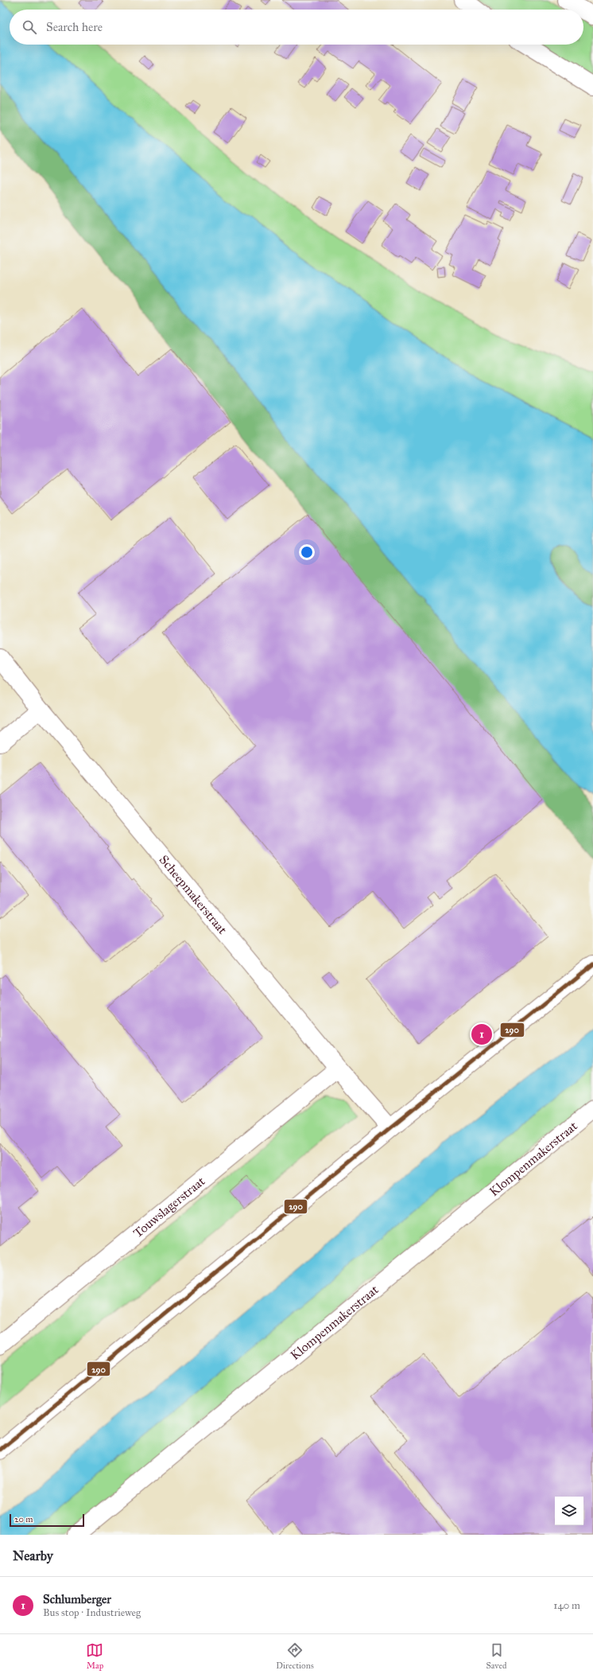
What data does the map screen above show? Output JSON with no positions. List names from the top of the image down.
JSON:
{
  "streets": {
    "street": ["Scheepmakerstraat", "Klompenmakerstraat", "Touwslagerstraat"]
  },
  "crossings": [
    ["Scheepmakerstraat", "Touwslagerstraat"]
  ],
  "lines": ["transit line 290"],
  "scale_bar": "20 m",
  "page": {
    "search": "Search here",
    "pins": "1",
    "scale": "20 m",
    "heading": "Nearby",
    "list": [
      {
        "mark": "1",
        "name": "Schlumberger",
        "note": "Bus stop · Industrieweg",
        "value": "140 m"
      }
    ],
    "nav": ["Map", "Directions", "Saved"]
  }
}
